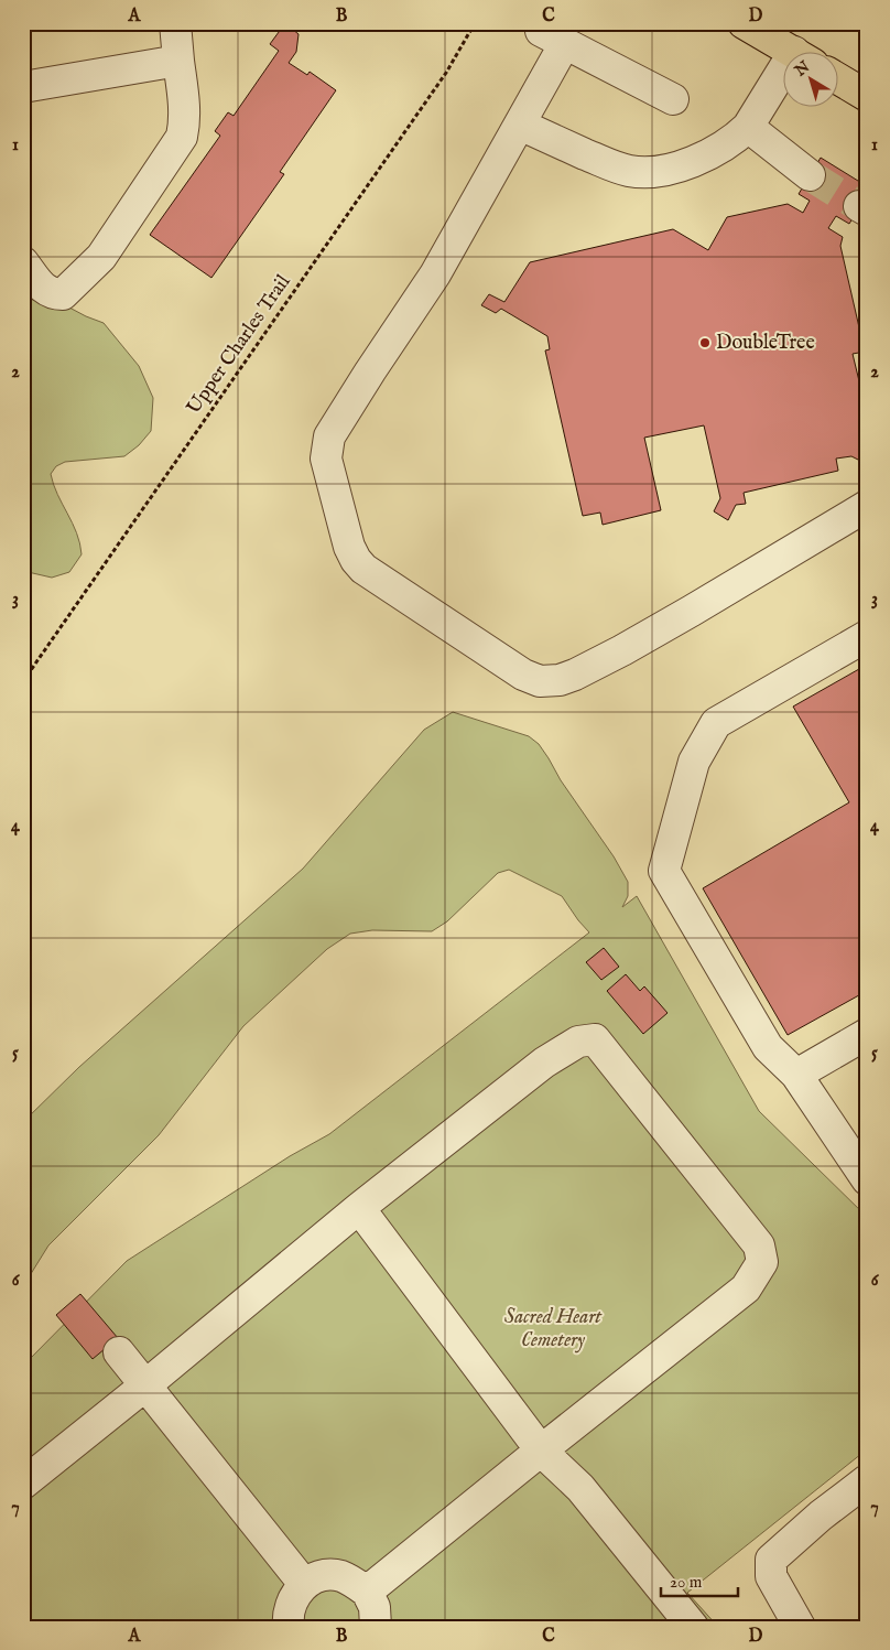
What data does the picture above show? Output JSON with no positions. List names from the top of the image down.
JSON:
{
  "streets": {
    "path": ["Upper Charles Trail"]
  },
  "parks": ["Sacred Heart Cemetery"],
  "places": ["DoubleTree"],
  "scale_bar": "20 m",
  "north": "top left",
  "grid": {
    "columns": [
      "A",
      "B",
      "C",
      "D"
    ],
    "rows": [
      "1",
      "2",
      "3",
      "4",
      "5",
      "6",
      "7"
    ]
  }
}
